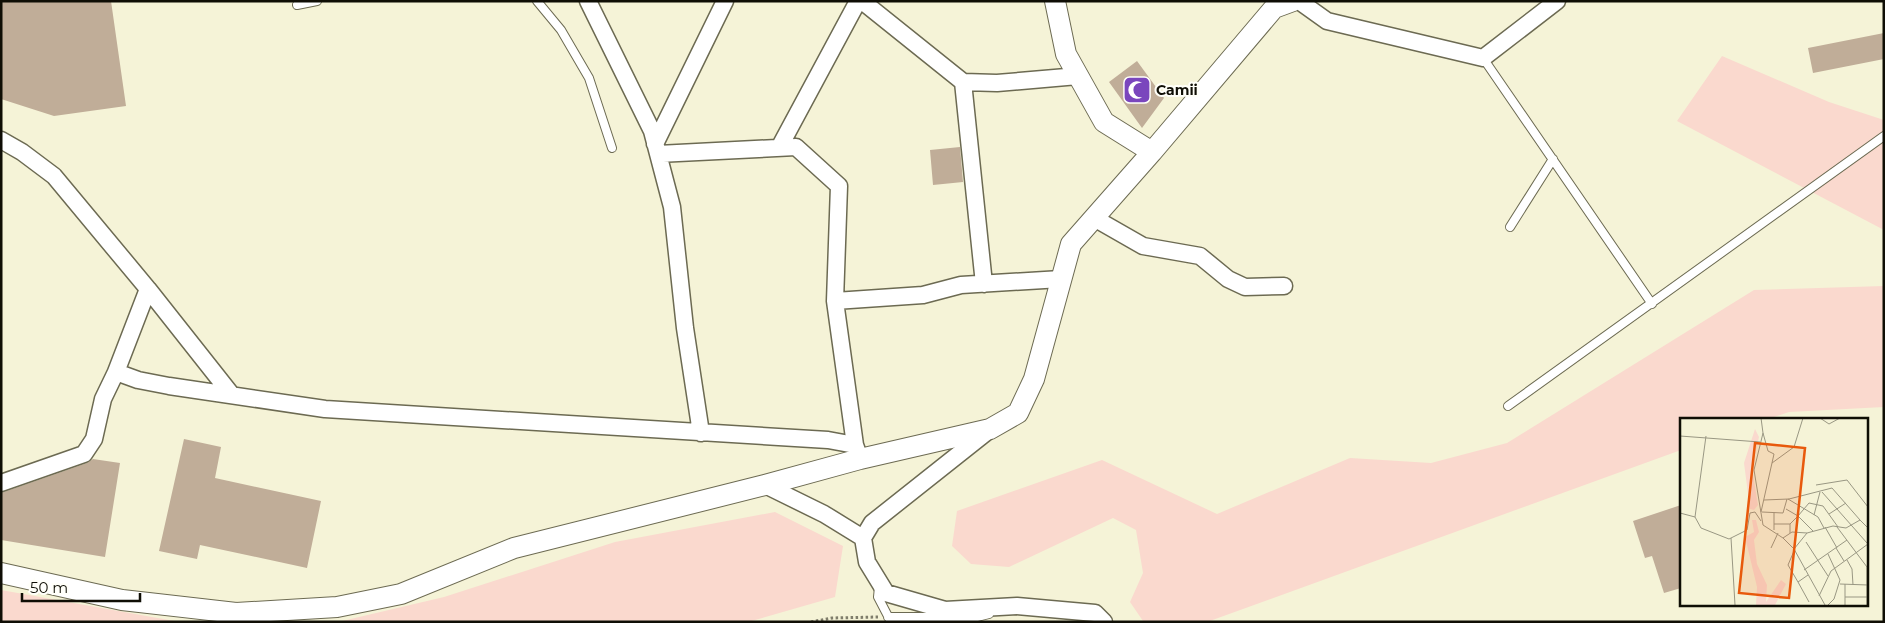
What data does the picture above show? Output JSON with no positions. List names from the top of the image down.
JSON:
{
  "places": {
    "mosque": ["Camii"]
  },
  "scale_bar": "50 m"
}
